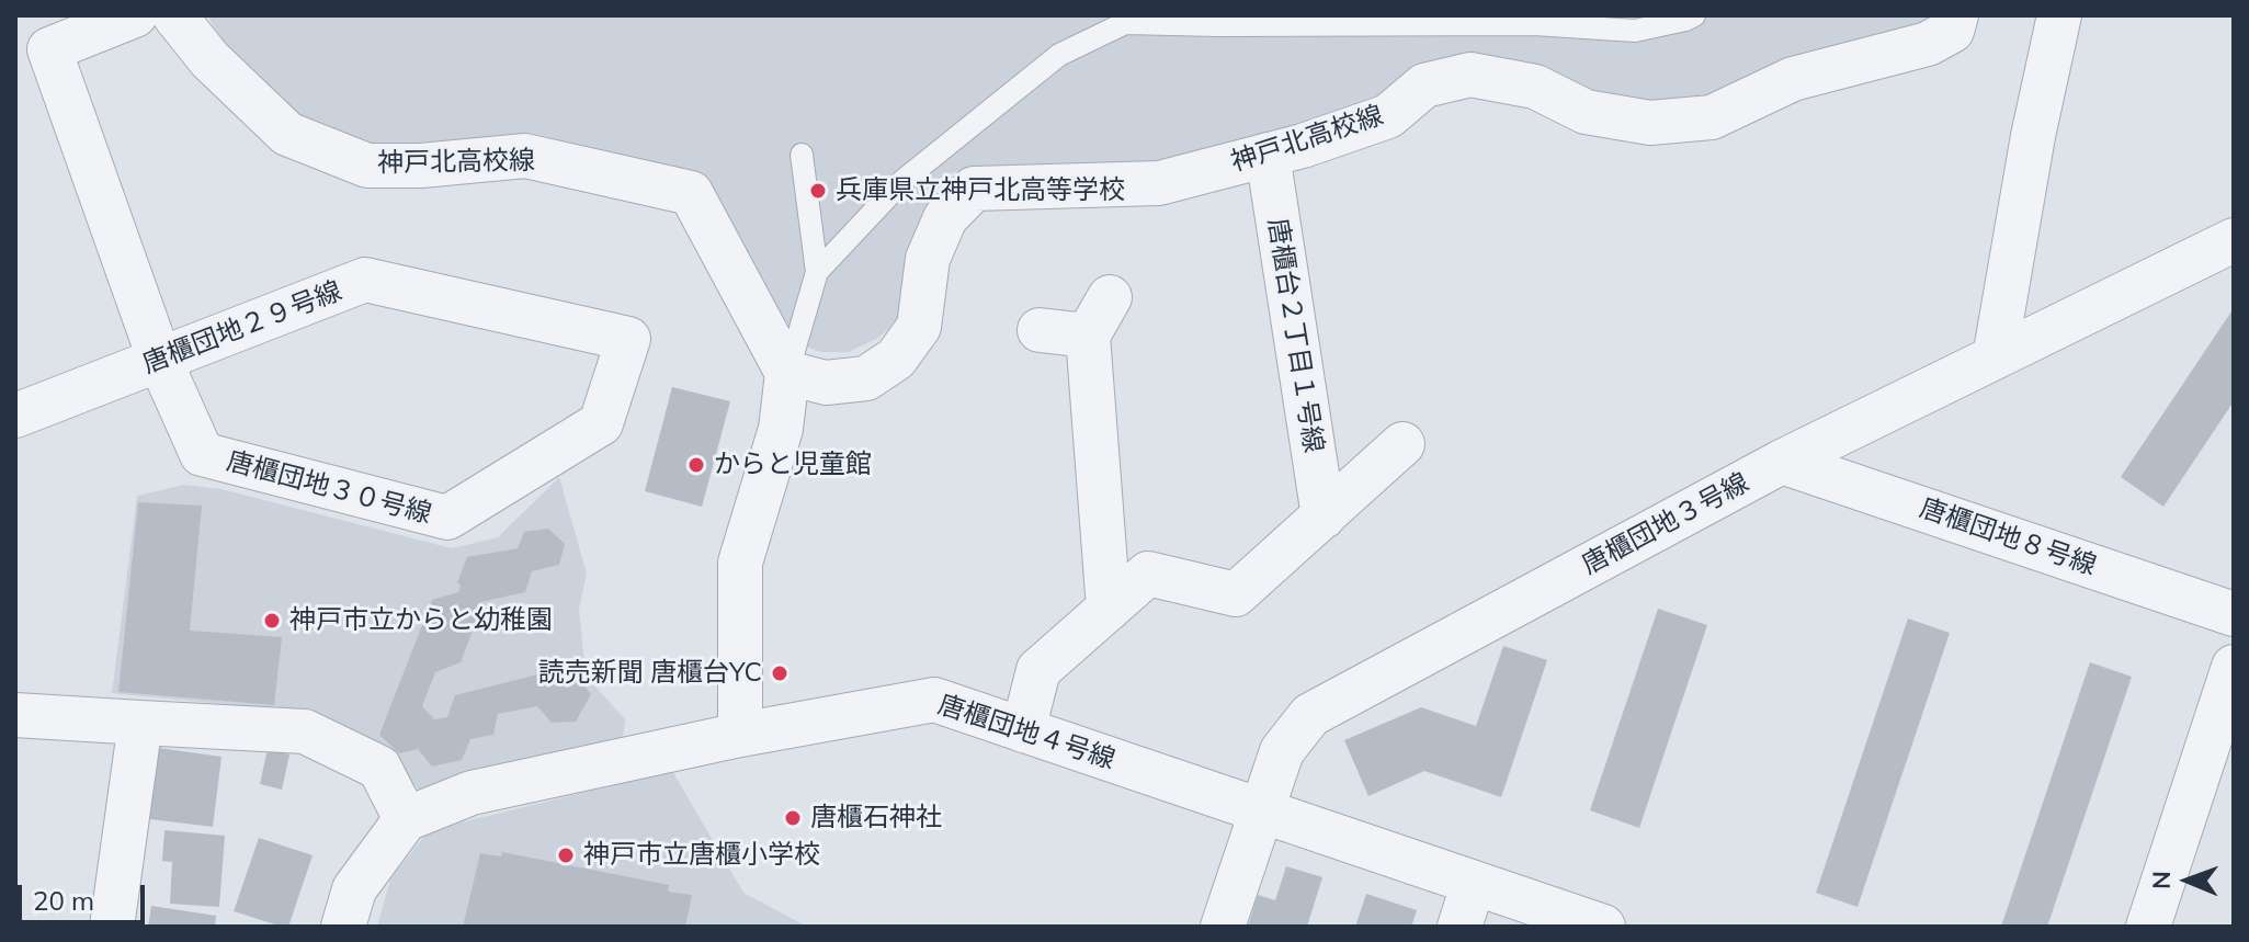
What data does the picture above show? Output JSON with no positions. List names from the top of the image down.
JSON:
{
  "streets": {
    "street": [
      "神戸北高校線",
      "唐櫃団地２９号線",
      "唐櫃台２丁目１号線",
      "唐櫃団地３０号線",
      "唐櫃団地３号線",
      "唐櫃団地８号線",
      "唐櫃団地４号線"
    ]
  },
  "crossings": [
    ["神戸北高校線", "唐櫃台２丁目１号線"],
    ["唐櫃団地２９号線", "唐櫃団地３０号線"],
    ["唐櫃団地３号線", "唐櫃団地８号線"],
    ["唐櫃団地３号線", "唐櫃団地４号線"]
  ],
  "places": [
    "兵庫県立神戸北高等学校",
    "からと児童館",
    "神戸市立からと幼稚園",
    "読売新聞 唐櫃台YC",
    "唐櫃石神社",
    "神戸市立唐櫃小学校"
  ],
  "scale_bar": "20 m",
  "north": "left"
}
